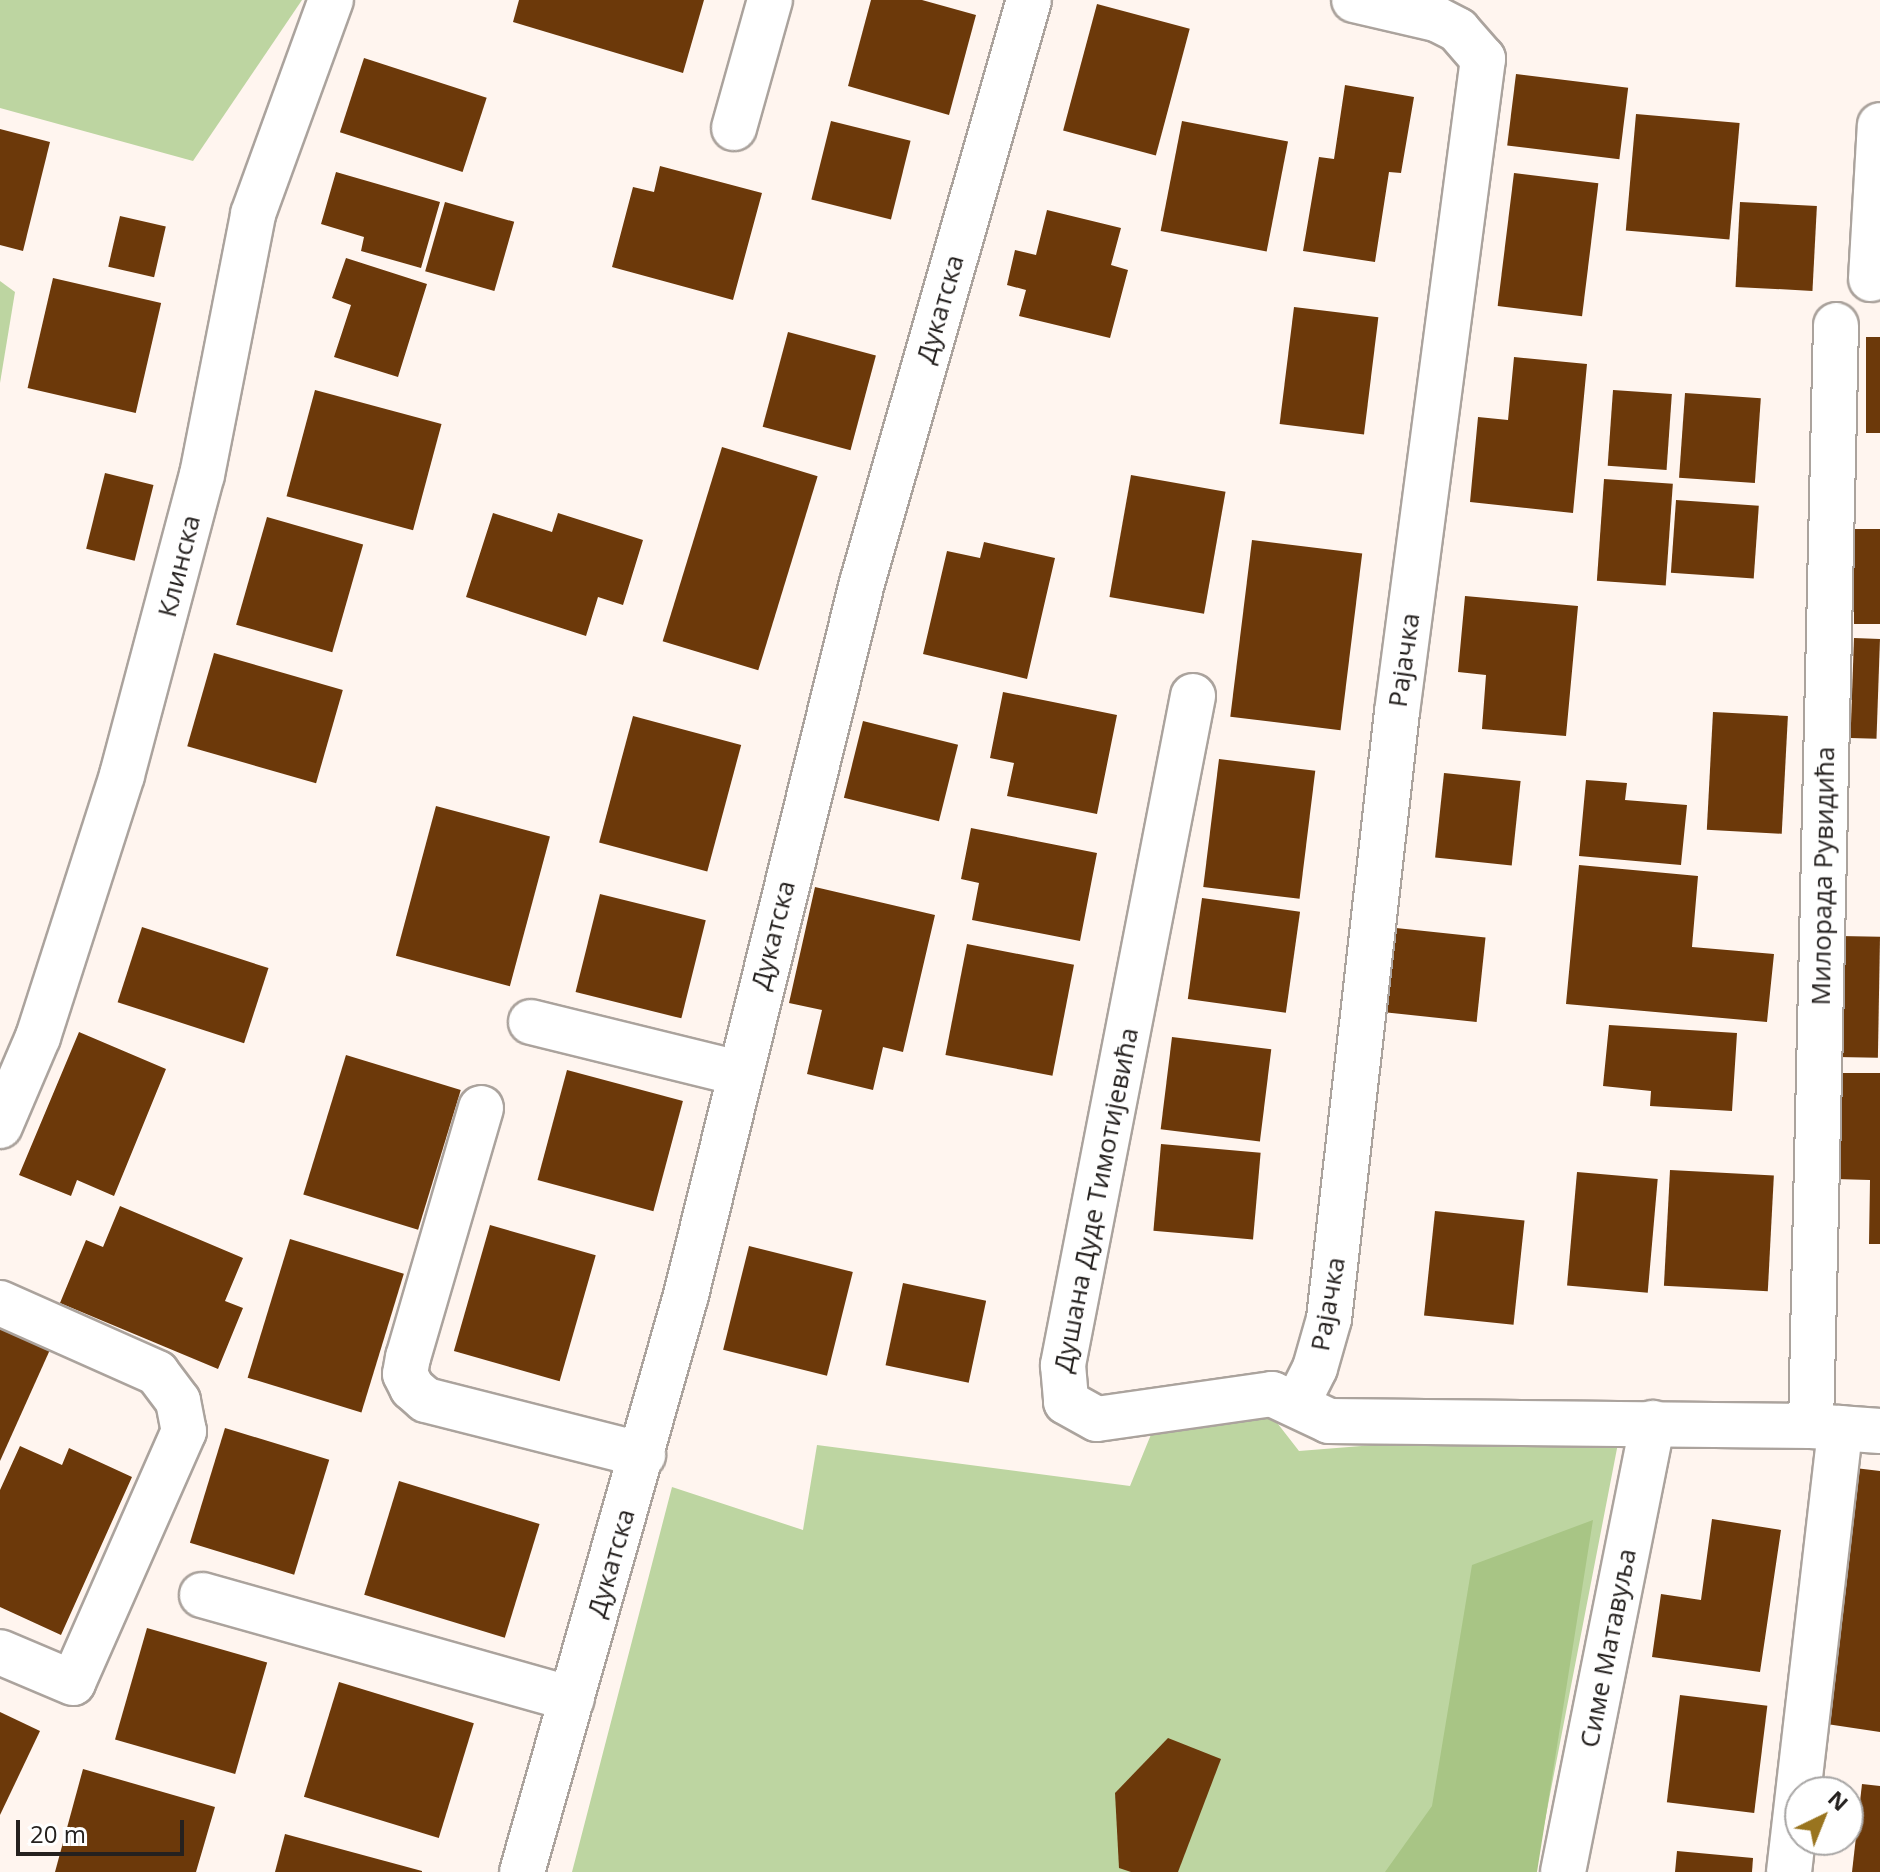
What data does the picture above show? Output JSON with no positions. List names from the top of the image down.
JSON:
{
  "streets": {
    "street": [
      "Дукатска",
      "Клинска",
      "Рајачка",
      "Милорада Рувидића",
      "Душана Дуде Тимотијевића",
      "Симе Матавуља"
    ]
  },
  "crossings": [
    ["Рајачка", "Душана Дуде Тимотијевића"],
    ["Милорада Рувидића", "Душана Дуде Тимотијевића"],
    ["Душана Дуде Тимотијевића", "Симе Матавуља"]
  ],
  "scale_bar": "20 m",
  "north": "top right"
}
